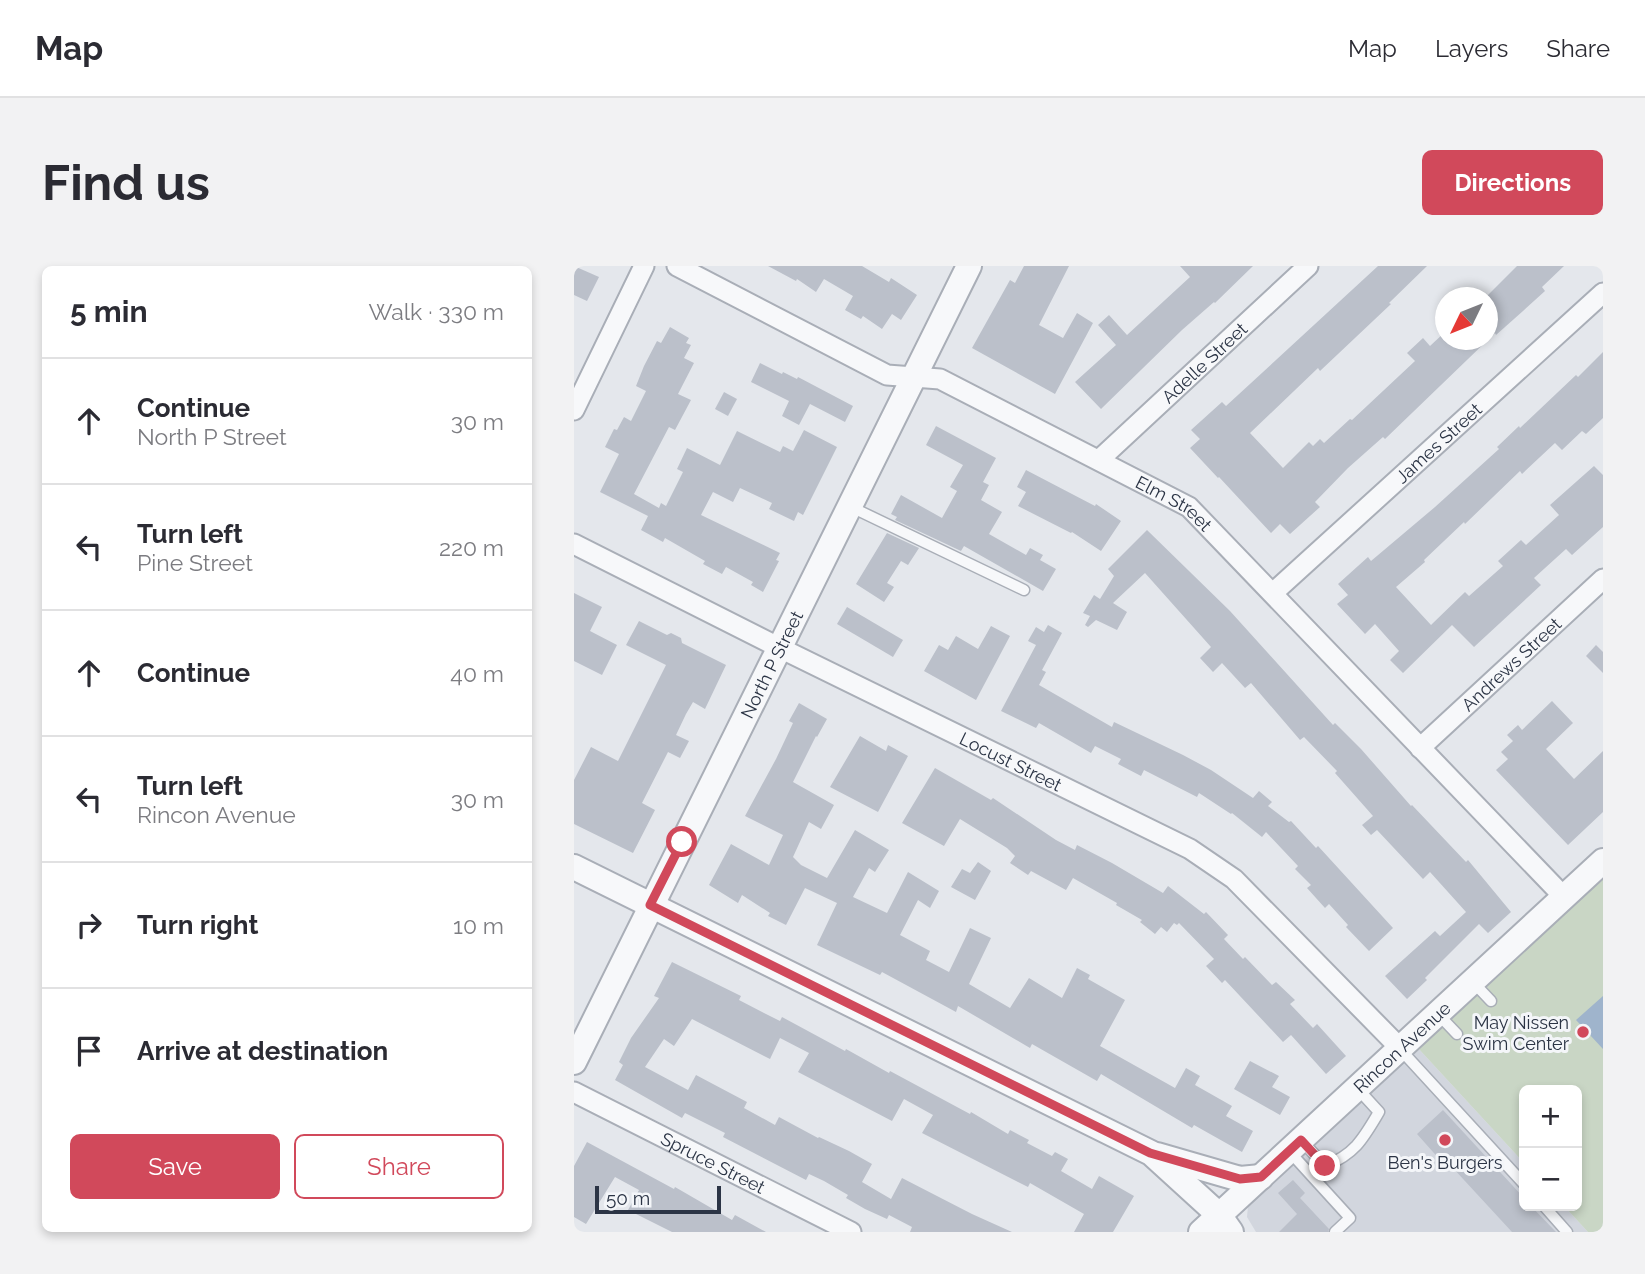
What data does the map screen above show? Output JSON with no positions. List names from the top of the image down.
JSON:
{
  "streets": {
    "street": [
      "Adelle Street",
      "James Street",
      "Elm Street",
      "Andrews Street",
      "North P Street",
      "Locust Street",
      "Rincon Avenue",
      "Spruce Street"
    ]
  },
  "crossings": [
    ["Adelle Street", "Elm Street"],
    ["James Street", "Elm Street"],
    ["Elm Street", "Andrews Street"],
    ["Elm Street", "North P Street"],
    ["Elm Street", "Rincon Avenue"],
    ["North P Street", "Locust Street"],
    ["Locust Street", "Rincon Avenue"]
  ],
  "places": ["May Nissen Swim Center", "Ben's Burgers"],
  "scale_bar": "50 m",
  "north": "bottom left",
  "page": {
    "header": "Map",
    "nav": ["Map", "Layers", "Share"],
    "buttons": [
      "Directions",
      ["Save", "Share"]
    ],
    "title": "Find us",
    "heading": ["5 min", "Walk · 330 m"],
    "list": [
      ["Continue", "North P Street", "30 m"],
      ["Turn left", "Pine Street", "220 m"],
      ["Continue", "40 m"],
      ["Turn left", "Rincon Avenue", "30 m"],
      ["Turn right", "10 m"],
      "Arrive at destination"
    ],
    "map_buttons": ["+", "−"],
    "scale": "50 m"
  }
}
